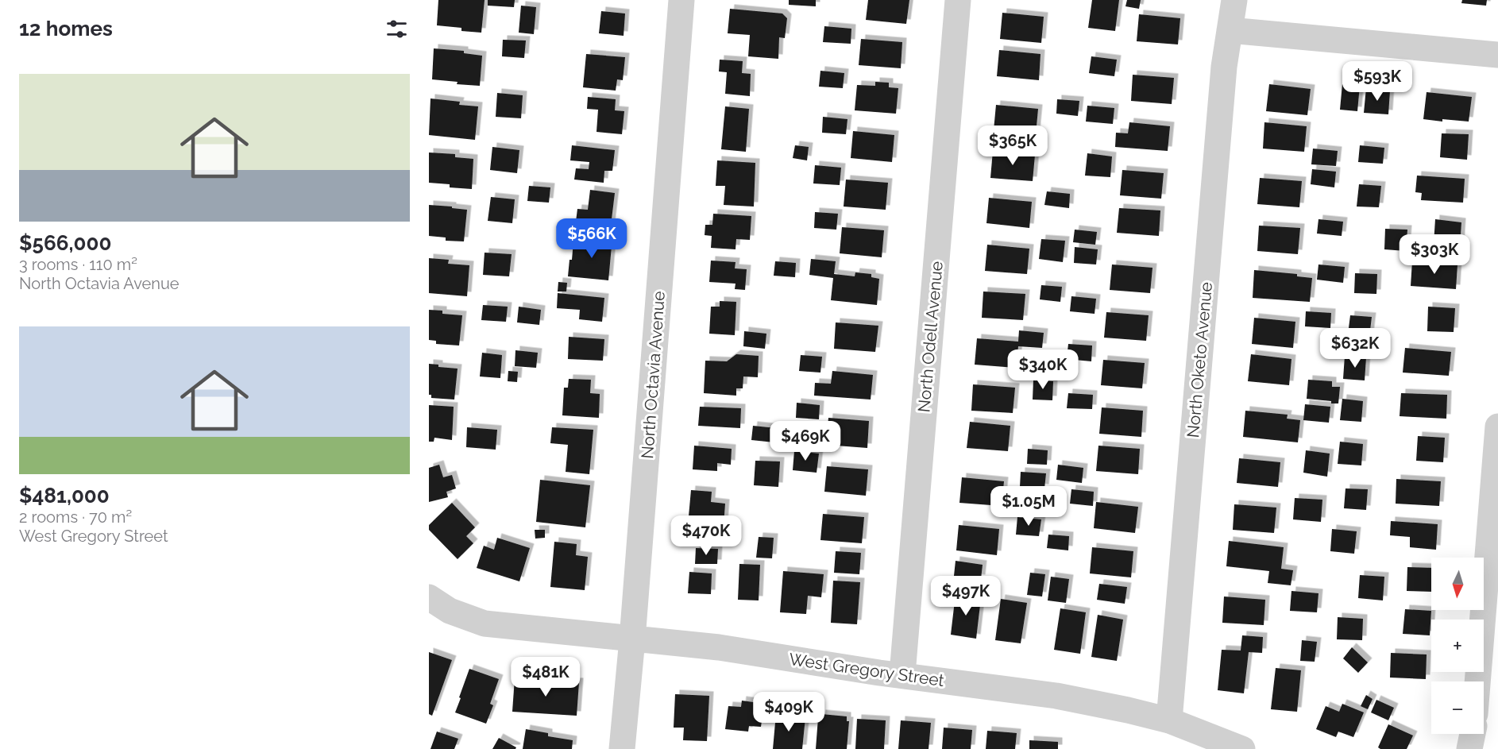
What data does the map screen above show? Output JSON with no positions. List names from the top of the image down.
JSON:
{
  "streets": {
    "street": [
      "North Odell Avenue",
      "North Oketo Avenue",
      "North Octavia Avenue",
      "West Gregory Street"
    ]
  },
  "crossings": [
    ["North Odell Avenue", "West Gregory Street"],
    ["North Oketo Avenue", "West Gregory Street"],
    ["North Octavia Avenue", "West Gregory Street"]
  ],
  "north": "bottom",
  "page": {
    "heading": "12 homes",
    "list": [
      {
        "name": "$566,000",
        "note": "3 rooms · 110 m² · North Octavia Avenue"
      },
      {
        "name": "$481,000",
        "note": "2 rooms · 70 m² · West Gregory Street"
      }
    ],
    "price": [
      "$593K",
      "$365K",
      "$566K",
      "$303K",
      "$632K",
      "$340K",
      "$469K",
      "$1.05M",
      "$470K",
      "$497K",
      "$481K",
      "$409K"
    ],
    "map_buttons": ["+", "−"]
  }
}
